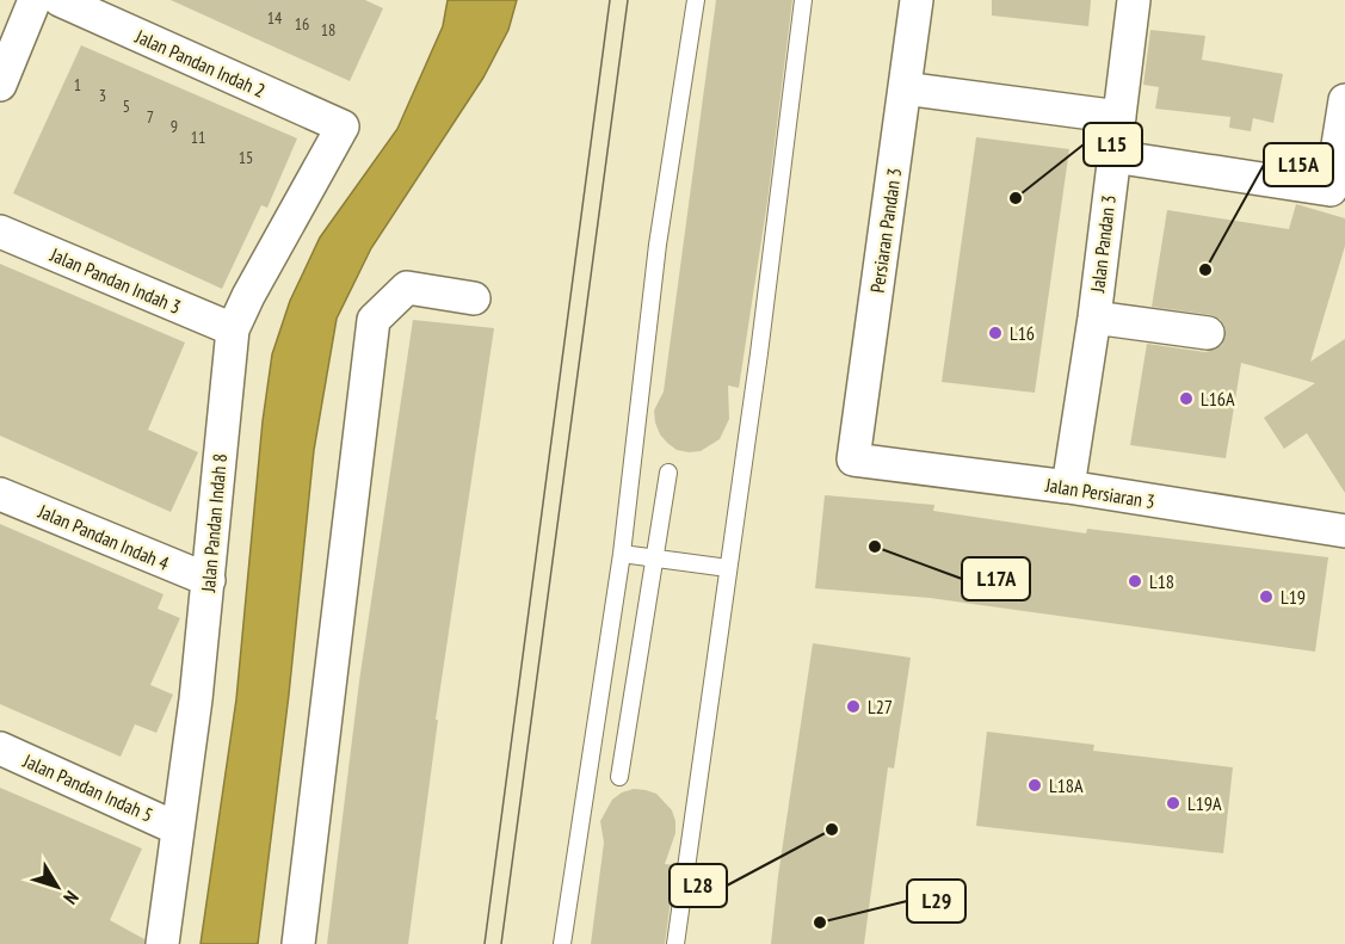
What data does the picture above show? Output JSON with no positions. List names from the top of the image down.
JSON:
{
  "streets": {
    "street": [
      "Jalan Pandan Indah 2",
      "Persiaran Pandan 3",
      "Jalan Pandan 3",
      "Jalan Pandan Indah 3",
      "Jalan Persiaran 3",
      "Jalan Pandan Indah 8",
      "Jalan Pandan Indah 4",
      "Jalan Pandan Indah 5"
    ]
  },
  "crossings": [
    ["Jalan Pandan Indah 2", "Jalan Pandan Indah 8"],
    ["Persiaran Pandan 3", "Jalan Persiaran 3"],
    ["Jalan Pandan 3", "Jalan Persiaran 3"],
    ["Jalan Pandan Indah 3", "Jalan Pandan Indah 8"],
    ["Jalan Pandan Indah 8", "Jalan Pandan Indah 4"],
    ["Jalan Pandan Indah 8", "Jalan Pandan Indah 5"]
  ],
  "places": [
    "L15",
    "L15A",
    "L16",
    "L16A",
    "L17A",
    "L18",
    "L19",
    "L27",
    "L18A",
    "L19A",
    "L28",
    "L29"
  ],
  "house_numbers": [
    "14",
    "16",
    "18",
    "1",
    "3",
    "5",
    "7",
    "9",
    "11",
    "15"
  ],
  "north": "bottom right"
}
